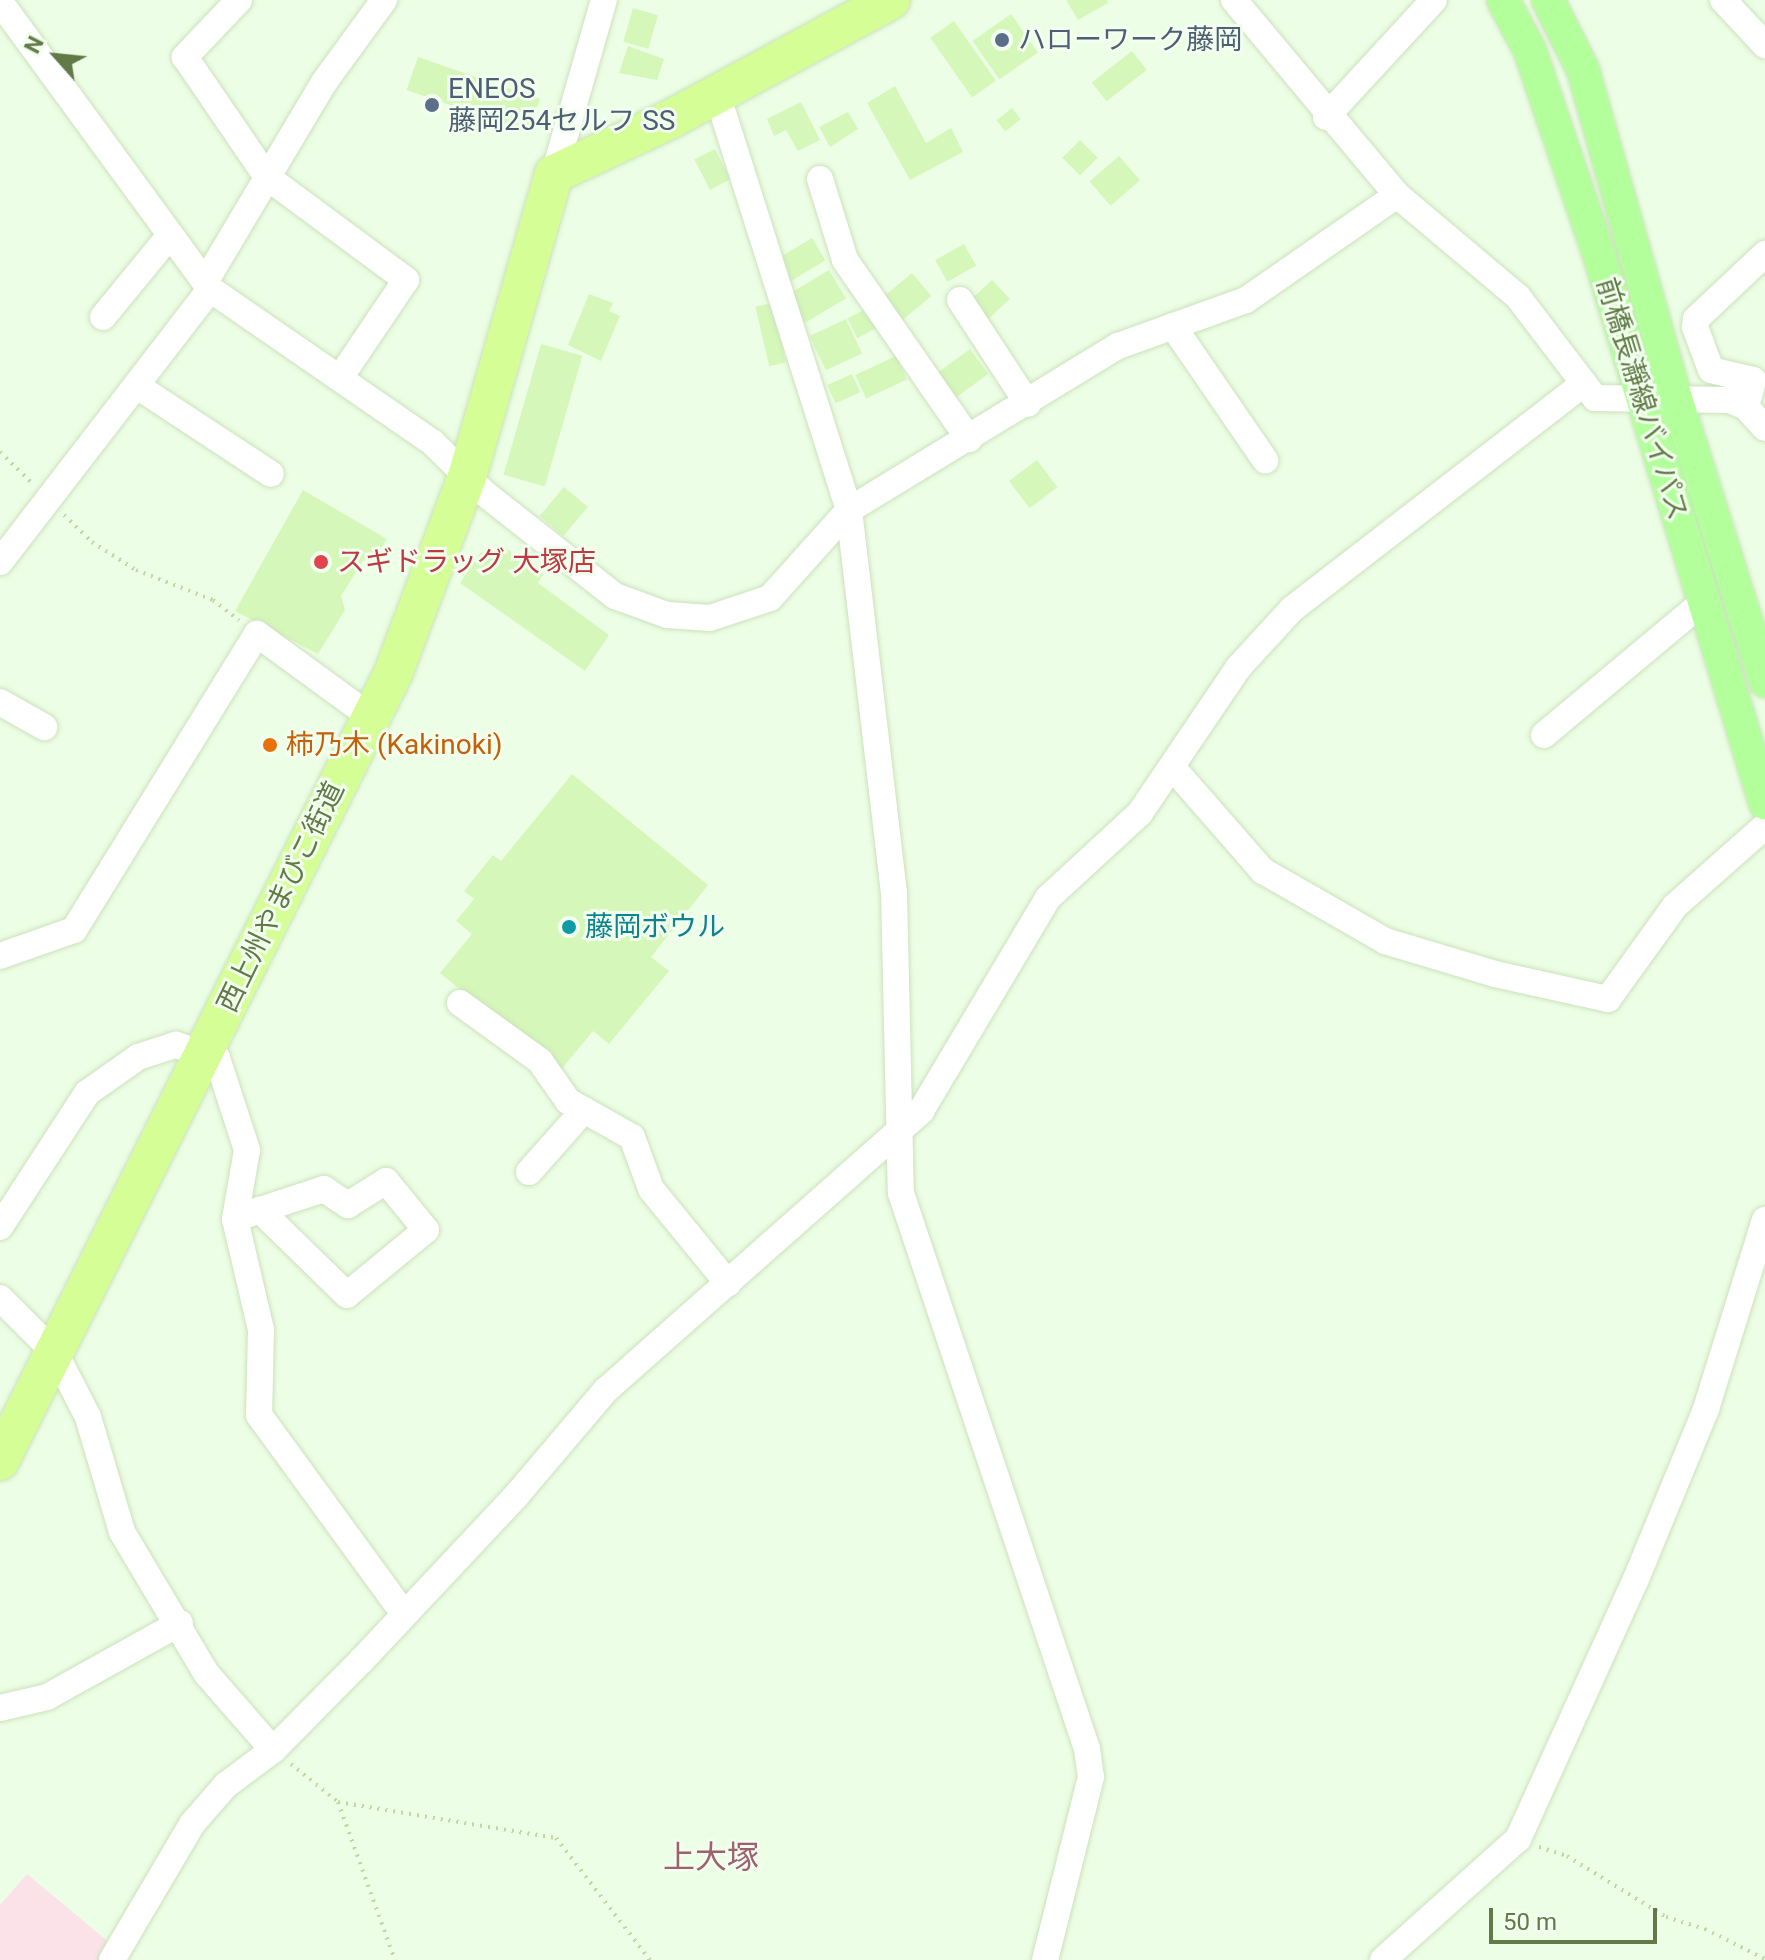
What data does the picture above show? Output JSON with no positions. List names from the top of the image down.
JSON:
{
  "streets": {
    "highway": ["西上州やまびこ街道"],
    "main road": ["前橋長瀞線バイパス"]
  },
  "districts": ["上大塚"],
  "places": [
    "ハローワーク藤岡",
    "ENEOS 藤岡254セルフ SS",
    "スギドラッグ 大塚店",
    "柿乃木 (Kakinoki)",
    "藤岡ボウル"
  ],
  "scale_bar": "50 m",
  "north": "top left"
}
